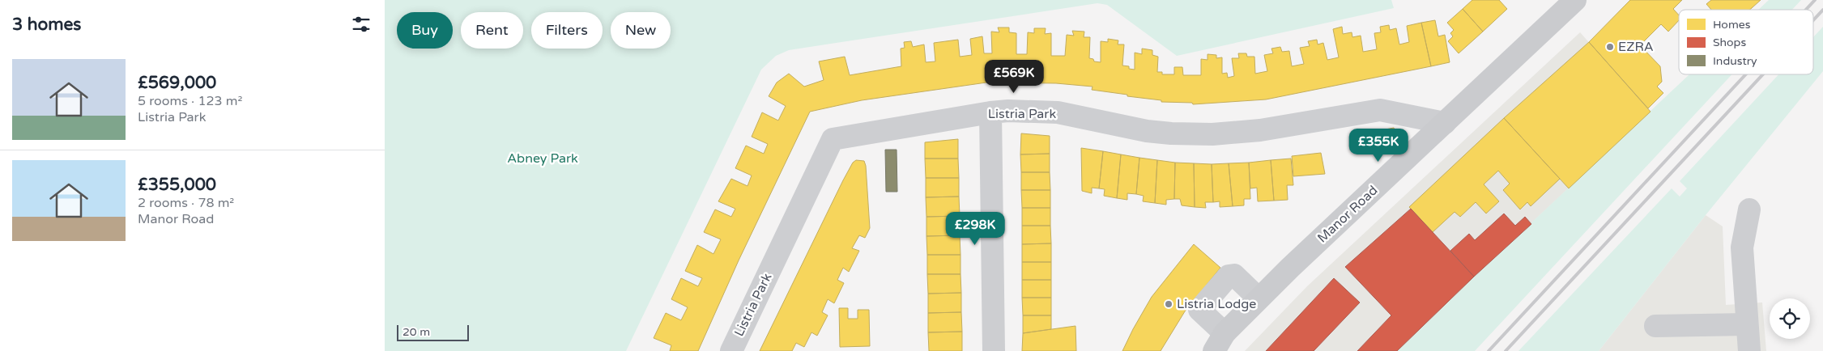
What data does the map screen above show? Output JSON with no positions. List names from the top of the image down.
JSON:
{
  "streets": {
    "main road": ["Manor Road"],
    "street": ["Listria Park"]
  },
  "crossings": [
    ["Listria Park", "Manor Road"]
  ],
  "parks": ["Abney Park"],
  "places": ["EZRA", "Listria Lodge"],
  "legend": ["Homes", "Shops", "Industry"],
  "scale_bar": "20 m",
  "page": {
    "heading": "3 homes",
    "chip": [
      "Buy",
      "Rent",
      "Filters",
      "New"
    ],
    "list": [
      {
        "name": "£569,000",
        "note": "5 rooms · 123 m² · Listria Park"
      },
      {
        "name": "£355,000",
        "note": "2 rooms · 78 m² · Manor Road"
      }
    ],
    "price": ["£569K", "£355K", "£298K"],
    "scale": "20 m"
  }
}
